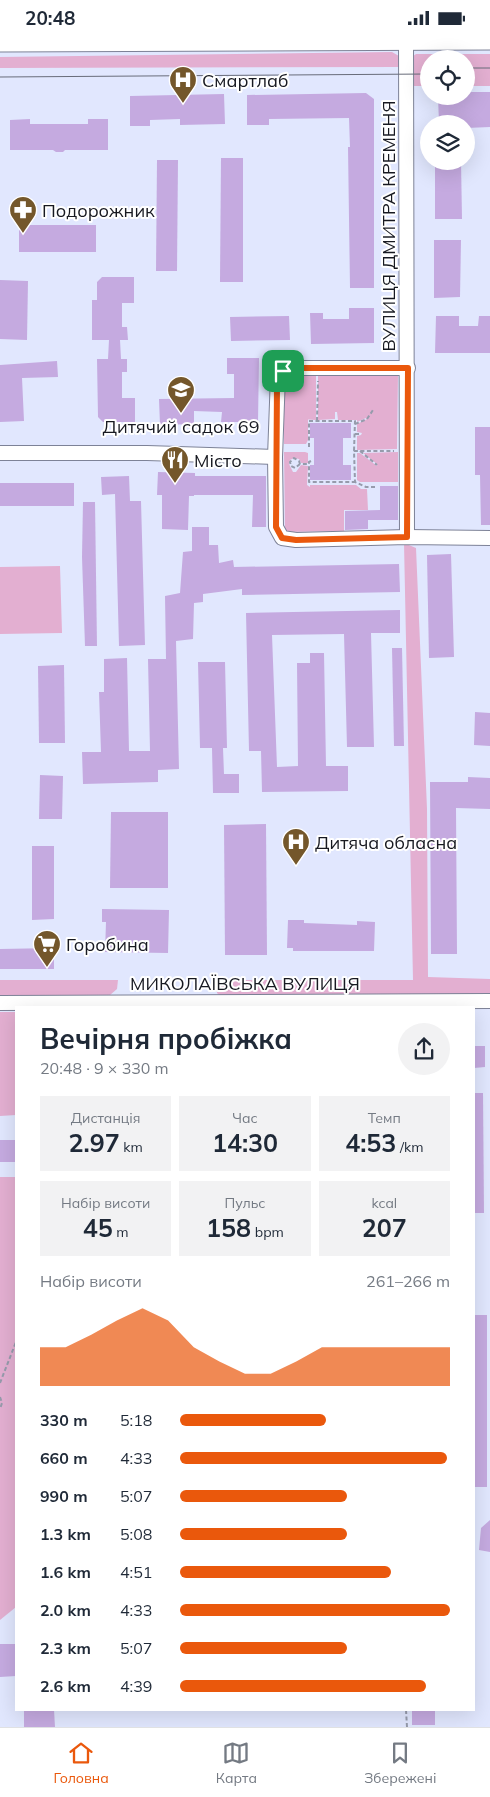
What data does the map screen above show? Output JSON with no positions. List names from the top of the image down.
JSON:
{
  "streets": {
    "street": ["ВУЛИЦЯ ДМИТРА КРЕМЕНЯ", "МИКОЛАЇВСЬКА ВУЛИЦЯ"]
  },
  "places": {
    "hospital": ["Смартлаб", "Дитяча обласна"],
    "pharmacy": ["Подорожник"],
    "school or university": ["Дитячий садок 69"],
    "restaurant": ["Місто"],
    "supermarket": ["Горобина"]
  },
  "page": {
    "status": "20:48",
    "heading": ["Вечірня пробіжка", "20:48 · 9 × 330 m"],
    "stats": [
      ["Дистанція", "2.97 km"],
      ["Час", "14:30"],
      ["Темп", "4:53 /km"],
      ["Набір висоти", "45 m"],
      ["Пульс", "158 bpm"],
      ["kcal", "207"]
    ],
    "chart": ["Набір висоти", "261–266 m"],
    "list": [
      {
        "name": "330 m",
        "note": "5:18"
      },
      {
        "name": "660 m",
        "note": "4:33"
      },
      {
        "name": "990 m",
        "note": "5:07"
      },
      {
        "name": "1.3 km",
        "note": "5:08"
      },
      {
        "name": "1.6 km",
        "note": "4:51"
      },
      {
        "name": "2.0 km",
        "note": "4:33"
      },
      {
        "name": "2.3 km",
        "note": "5:07"
      },
      {
        "name": "2.6 km",
        "note": "4:39"
      }
    ],
    "tabs": ["Головна", "Карта", "Збережені"]
  }
}
